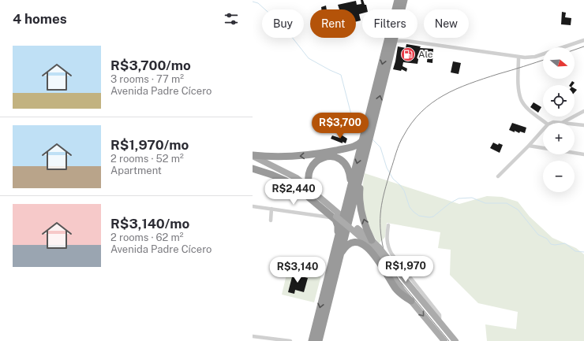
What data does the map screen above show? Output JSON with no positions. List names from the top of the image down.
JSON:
{
  "places": {
    "fuel station": ["Ale"]
  },
  "north": "right",
  "page": {
    "heading": "4 homes",
    "chip": [
      "Buy",
      "Rent",
      "Filters",
      "New"
    ],
    "list": [
      {
        "name": "R$3,700/mo",
        "note": "3 rooms · 77 m² · Avenida Padre Cícero"
      },
      {
        "name": "R$1,970/mo",
        "note": "2 rooms · 52 m² · Apartment"
      },
      {
        "name": "R$3,140/mo",
        "note": "2 rooms · 62 m² · Avenida Padre Cícero"
      }
    ],
    "map_buttons": ["+", "−"],
    "price": [
      "R$3,700",
      "R$2,440",
      "R$1,970",
      "R$3,140"
    ]
  }
}
